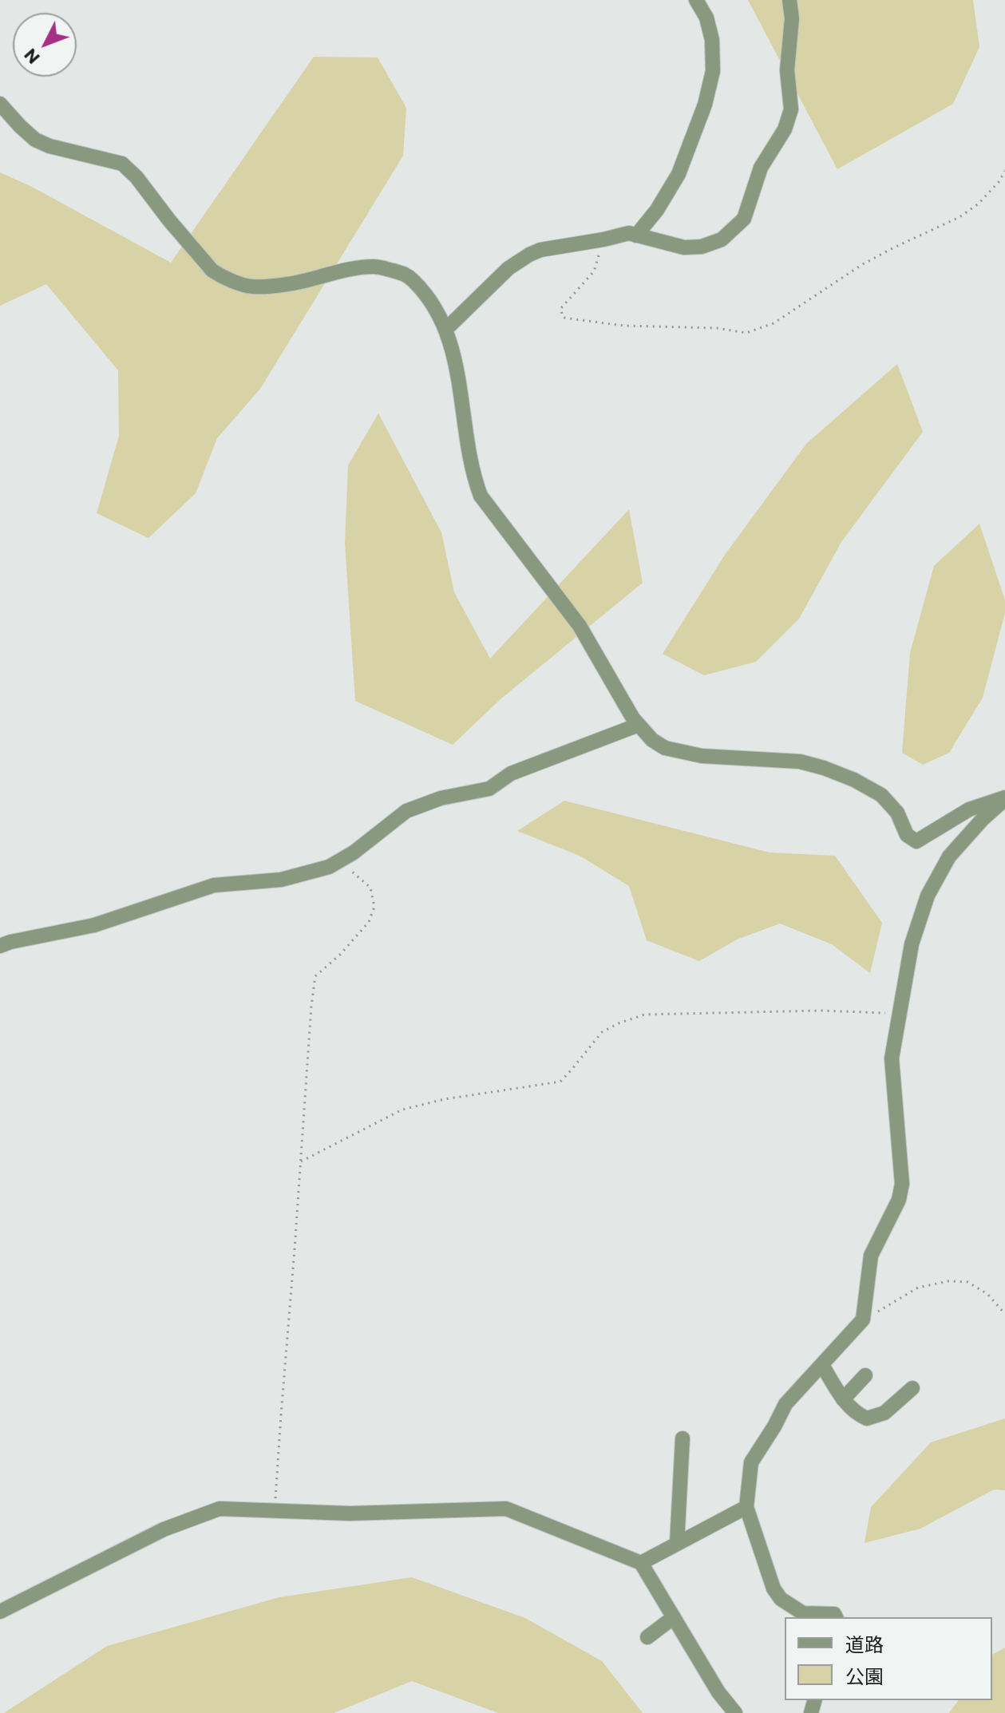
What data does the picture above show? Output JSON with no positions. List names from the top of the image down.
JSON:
{
  "legend": ["道路", "公園"],
  "north": "bottom left"
}
